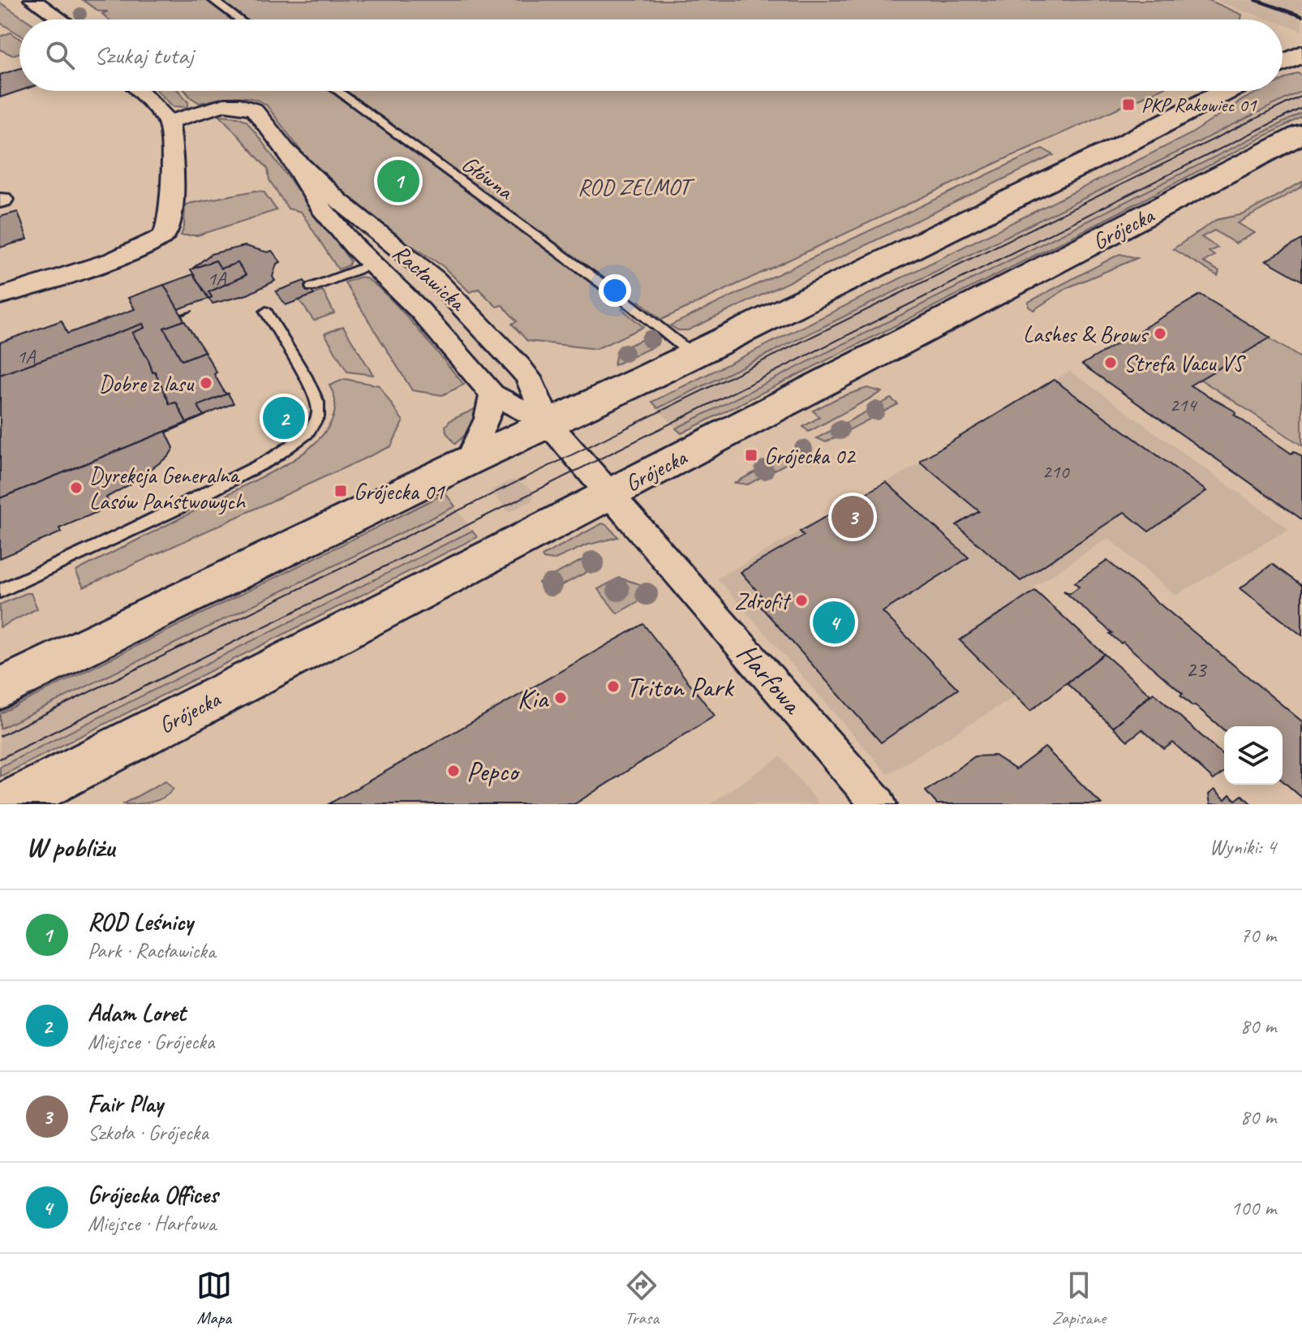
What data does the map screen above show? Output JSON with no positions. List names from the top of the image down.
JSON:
{
  "streets": {
    "main road": ["Grójecka"],
    "street": ["Racławicka", "Harfowa"],
    "lane": ["Główna"]
  },
  "crossings": [
    ["Grójecka", "Racławicka"],
    ["Grójecka", "Harfowa"],
    ["Racławicka", "Harfowa"]
  ],
  "parks": ["ROD ZELMOT"],
  "places": {
    "transit": ["PKP Rakowiec 01", "Grójecka 02", "Grójecka 01"],
    "other": [
      "Lashes & Brows",
      "Strefa Vacu VS",
      "Dobre z lasu",
      "Dyrekcja Generalna Lasów Państwowych",
      "Zdrofit",
      "Triton Park",
      "Kia",
      "Pepco"
    ]
  },
  "house_numbers": [
    "1A",
    "1A",
    "214",
    "210",
    "23"
  ],
  "page": {
    "search": "Szukaj tutaj",
    "pins": [
      "1",
      "2",
      "3",
      "4"
    ],
    "heading": ["W pobliżu", "Wyniki: 4"],
    "list": [
      {
        "mark": "1",
        "name": "ROD Leśnicy",
        "note": "Park · Racławicka",
        "value": "70 m"
      },
      {
        "mark": "2",
        "name": "Adam Loret",
        "note": "Miejsce · Grójecka",
        "value": "80 m"
      },
      {
        "mark": "3",
        "name": "Fair Play",
        "note": "Szkoła · Grójecka",
        "value": "80 m"
      },
      {
        "mark": "4",
        "name": "Grójecka Offices",
        "note": "Miejsce · Harfowa",
        "value": "100 m"
      }
    ],
    "nav": ["Mapa", "Trasa", "Zapisane"]
  }
}
